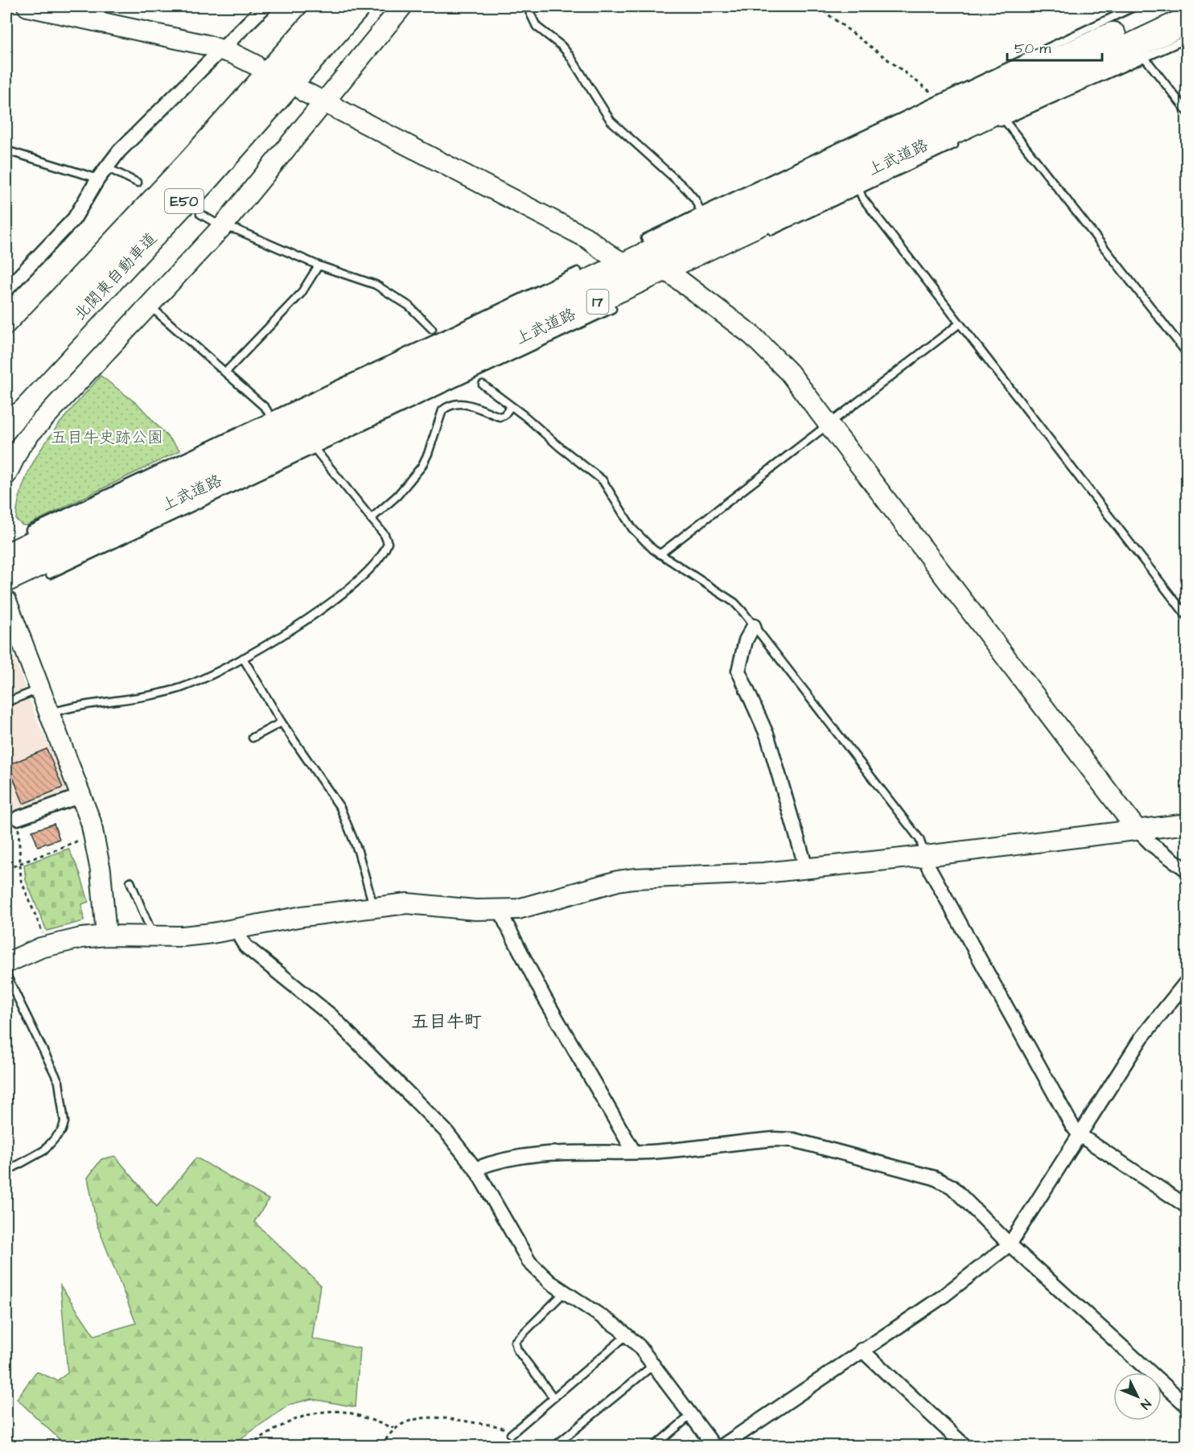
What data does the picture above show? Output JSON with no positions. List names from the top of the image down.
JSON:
{
  "streets": {
    "highway": [
      "上武道路",
      "E50",
      "北関東自動車道",
      "17"
    ]
  },
  "districts": ["五目牛町"],
  "parks": ["五目牛史跡公園"],
  "scale_bar": "50 m",
  "north": "bottom right"
}
